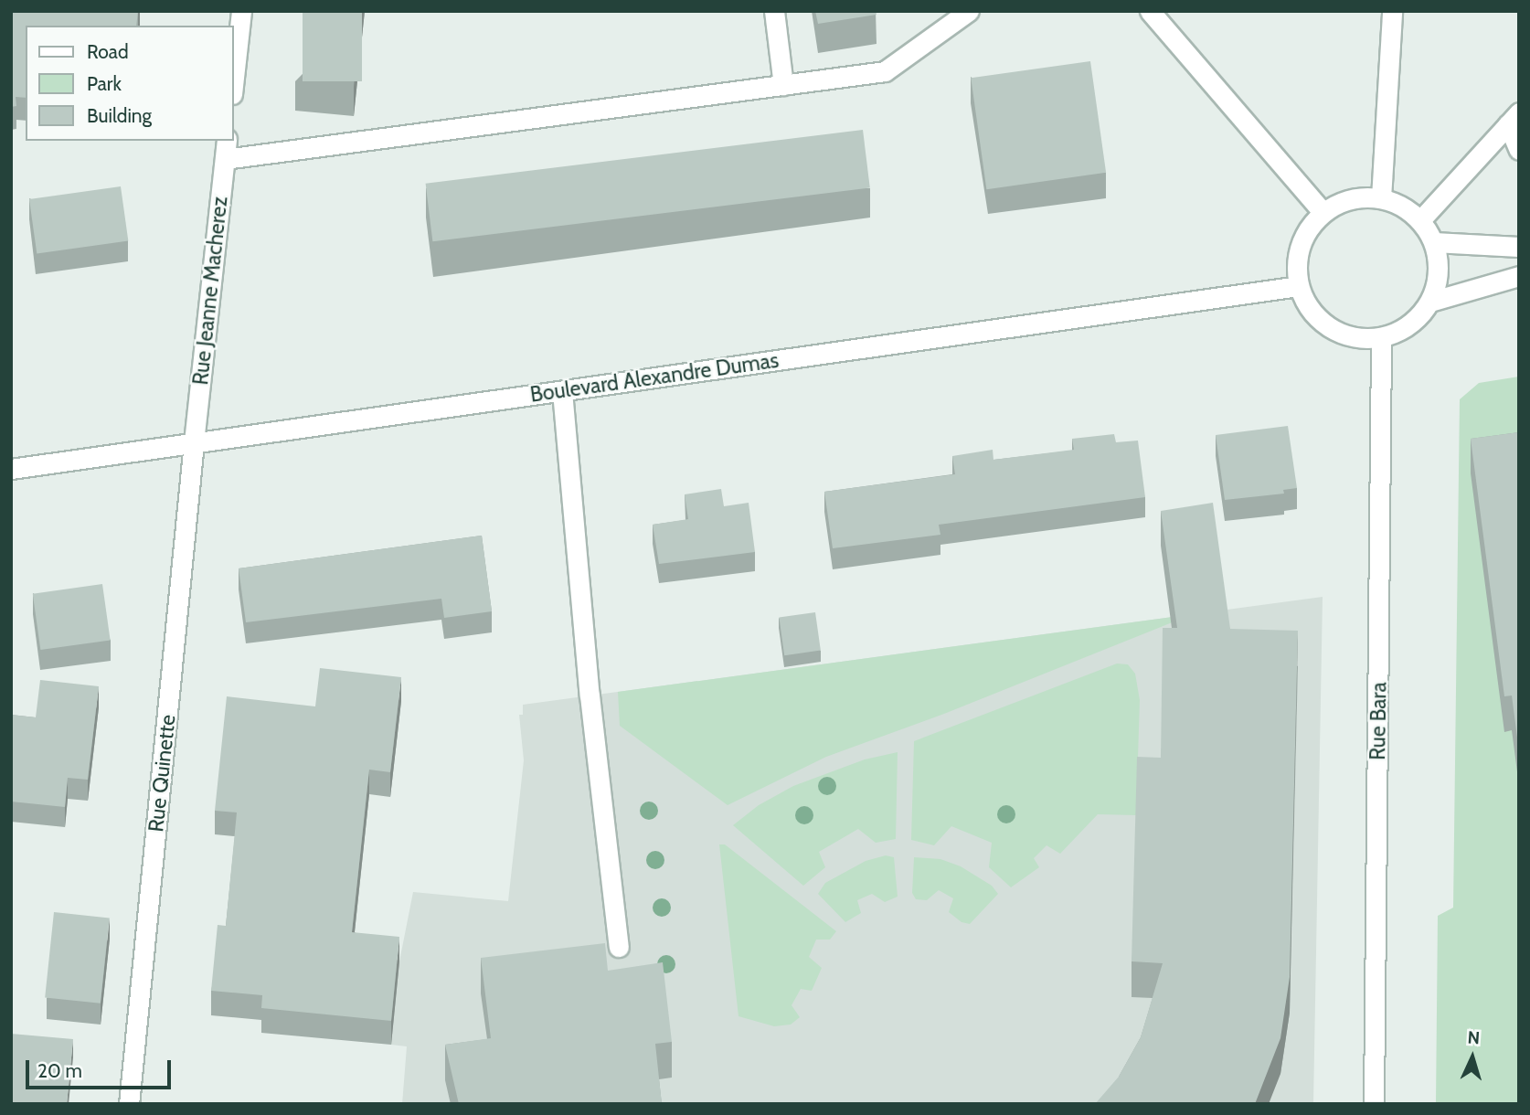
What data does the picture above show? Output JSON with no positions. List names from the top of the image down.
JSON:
{
  "streets": {
    "street": [
      "Rue Jeanne Macherez",
      "Boulevard Alexandre Dumas",
      "Rue Bara",
      "Rue Quinette"
    ]
  },
  "crossings": [
    ["Rue Jeanne Macherez", "Boulevard Alexandre Dumas"],
    ["Rue Jeanne Macherez", "Rue Quinette"],
    ["Boulevard Alexandre Dumas", "Rue Bara"],
    ["Boulevard Alexandre Dumas", "Rue Quinette"]
  ],
  "legend": ["Road", "Park", "Building"],
  "scale_bar": "20 m",
  "north": "top"
}
